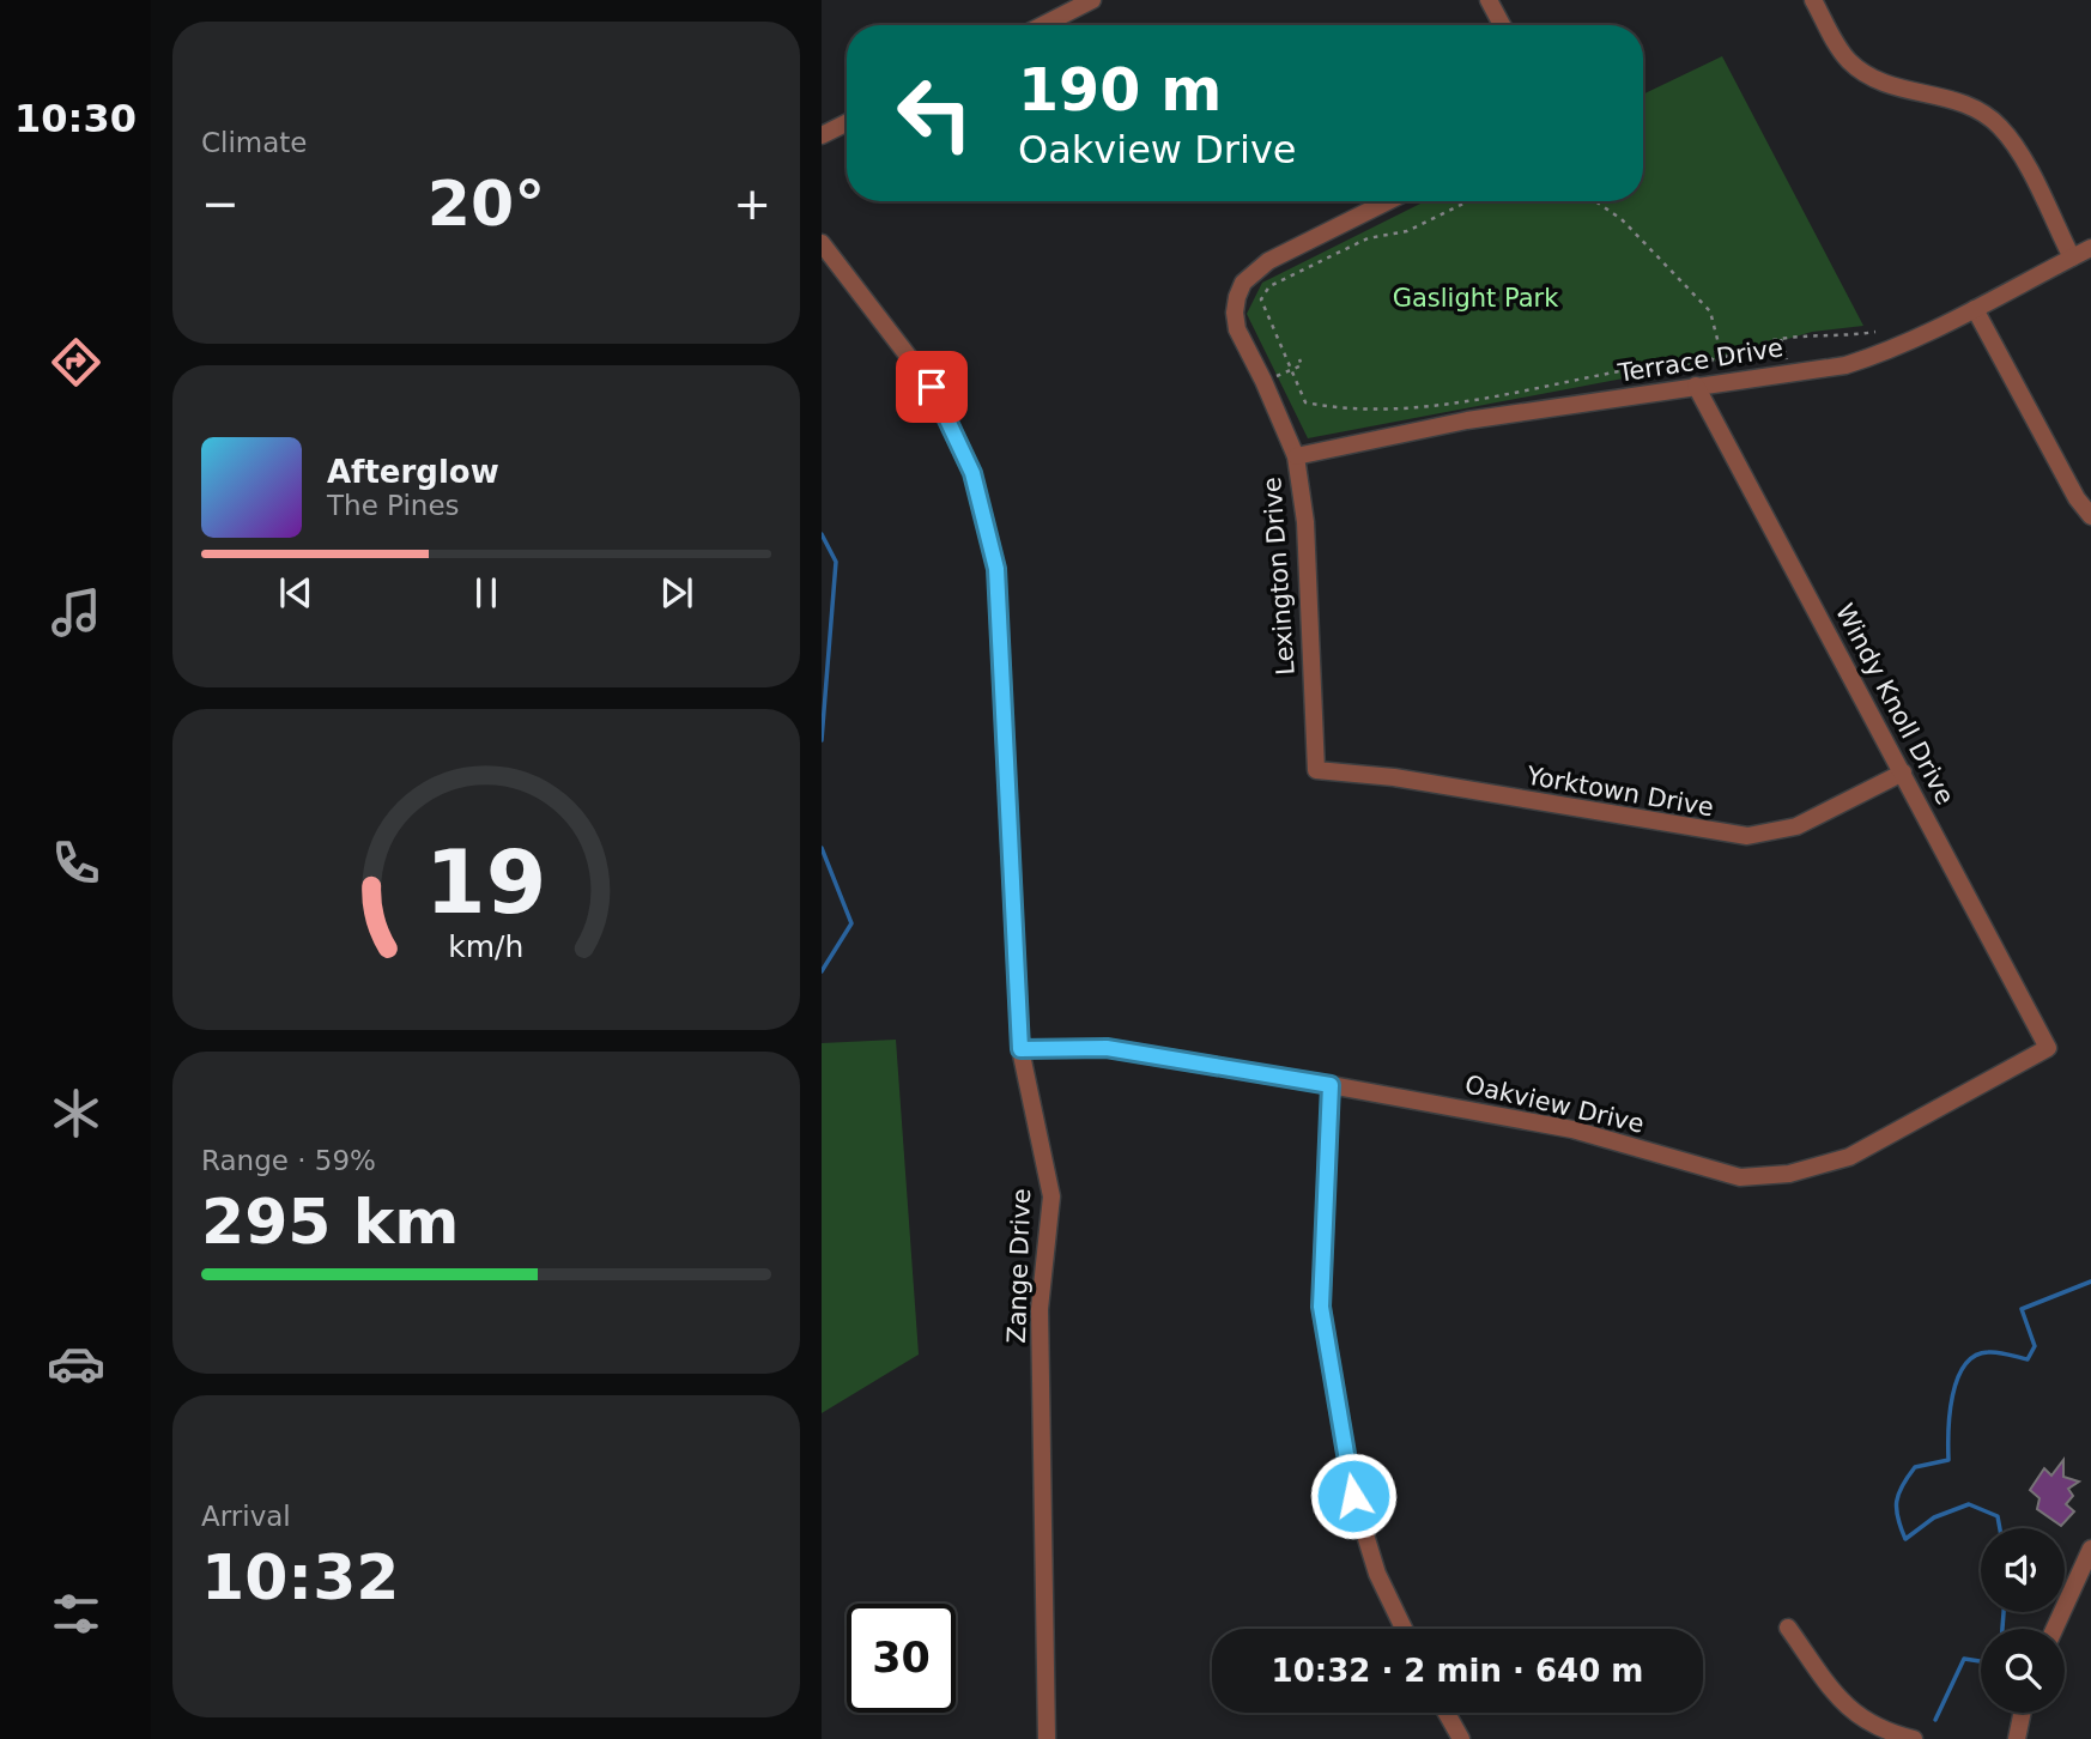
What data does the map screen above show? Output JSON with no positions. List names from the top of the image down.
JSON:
{
  "streets": {
    "street": [
      "Terrace Drive",
      "Lexington Drive",
      "Windy Knoll Drive",
      "Yorktown Drive",
      "Oakview Drive",
      "Zange Drive"
    ]
  },
  "crossings": [
    ["Terrace Drive", "Lexington Drive"],
    ["Terrace Drive", "Windy Knoll Drive"],
    ["Lexington Drive", "Yorktown Drive"],
    ["Windy Knoll Drive", "Yorktown Drive"],
    ["Windy Knoll Drive", "Oakview Drive"],
    ["Oakview Drive", "Zange Drive"]
  ],
  "parks": ["Gaslight Park"],
  "page": {
    "tabs": "10:30",
    "tile": [
      "Climate",
      ["Range · 59%", "295 km"],
      ["Arrival", "10:32"]
    ],
    "turn": ["190 m", "Oakview Drive"],
    "heat": ["−", "20°", "+"],
    "song": ["Afterglow", "The Pines"],
    "limit": "30",
    "trip": "10:32 · 2 min · 640 m",
    "gauge": ["19", "km/h"]
  }
}
